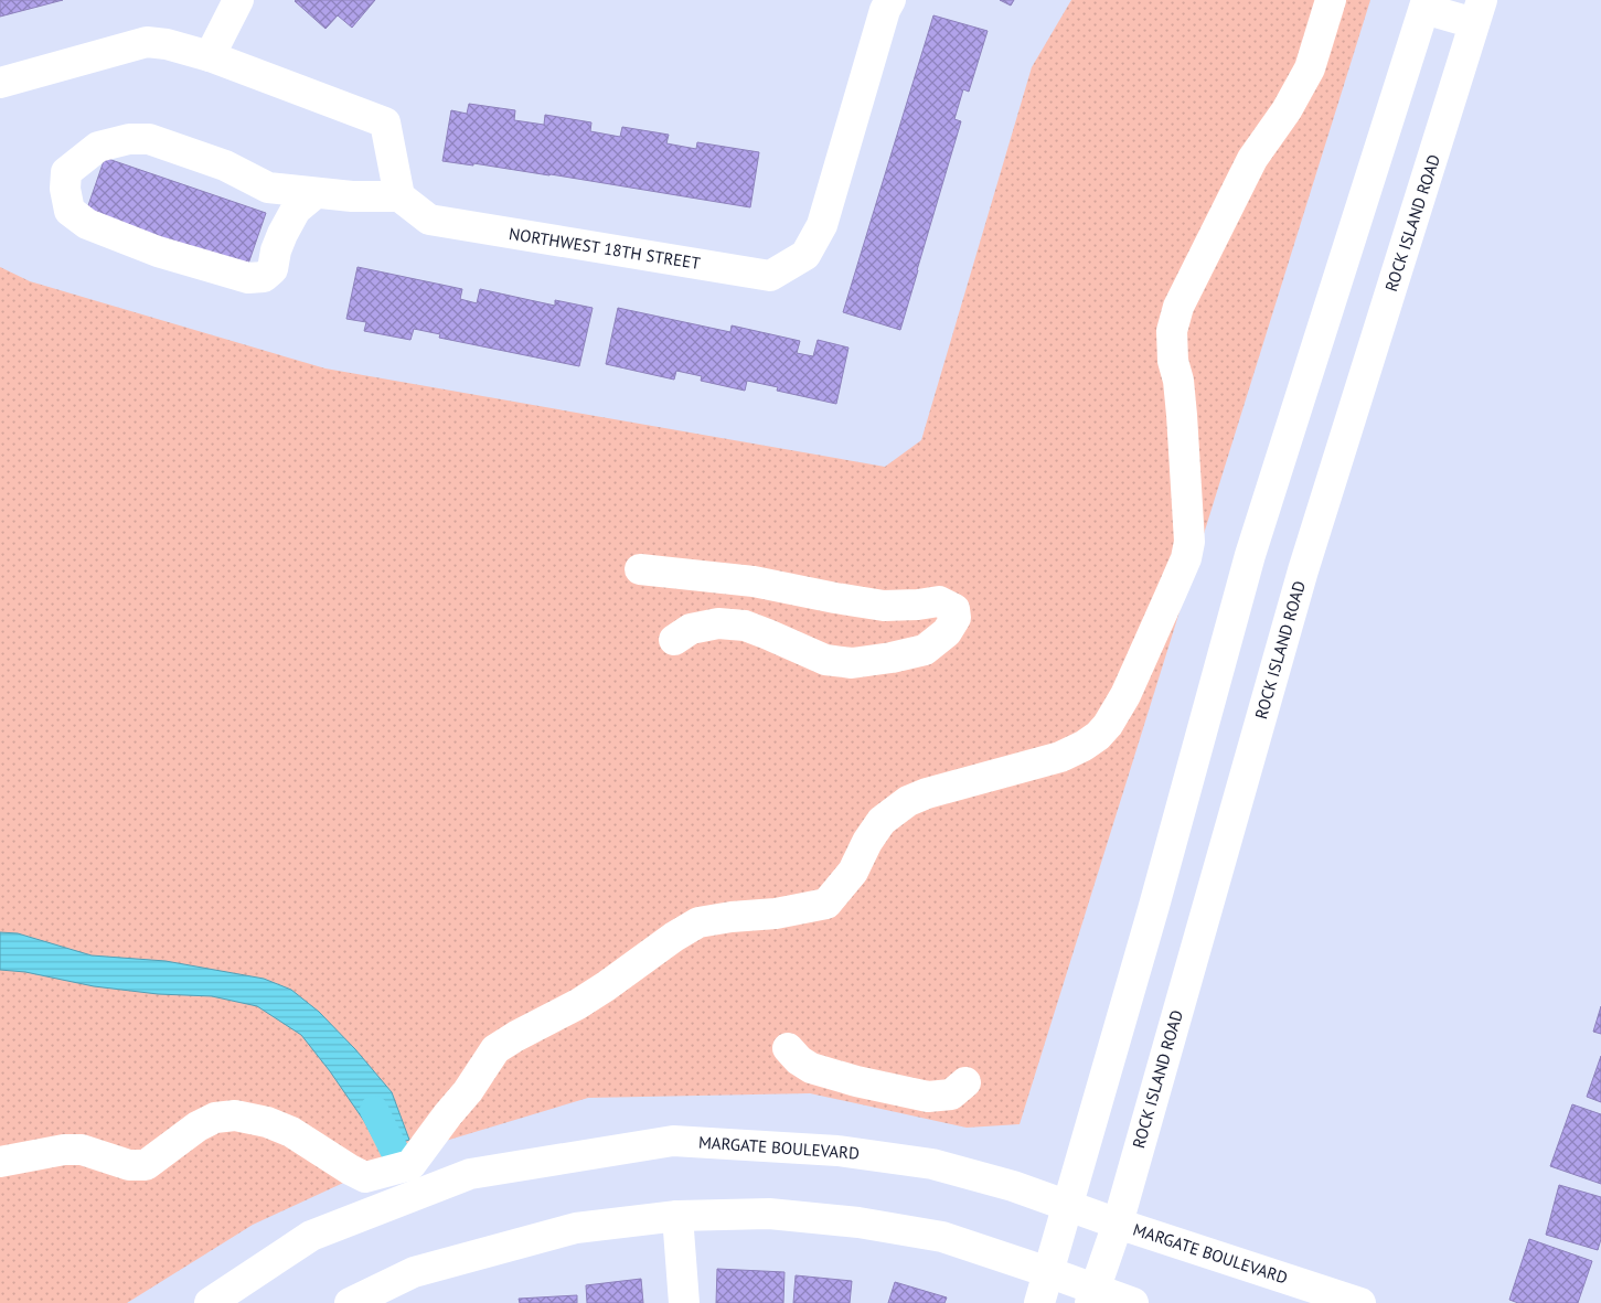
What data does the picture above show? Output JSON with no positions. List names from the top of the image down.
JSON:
{
  "streets": {
    "street": ["ROCK ISLAND ROAD", "NORTHWEST 18TH STREET", "MARGATE BOULEVARD"]
  },
  "crossings": [
    ["ROCK ISLAND ROAD", "MARGATE BOULEVARD"]
  ]
}
